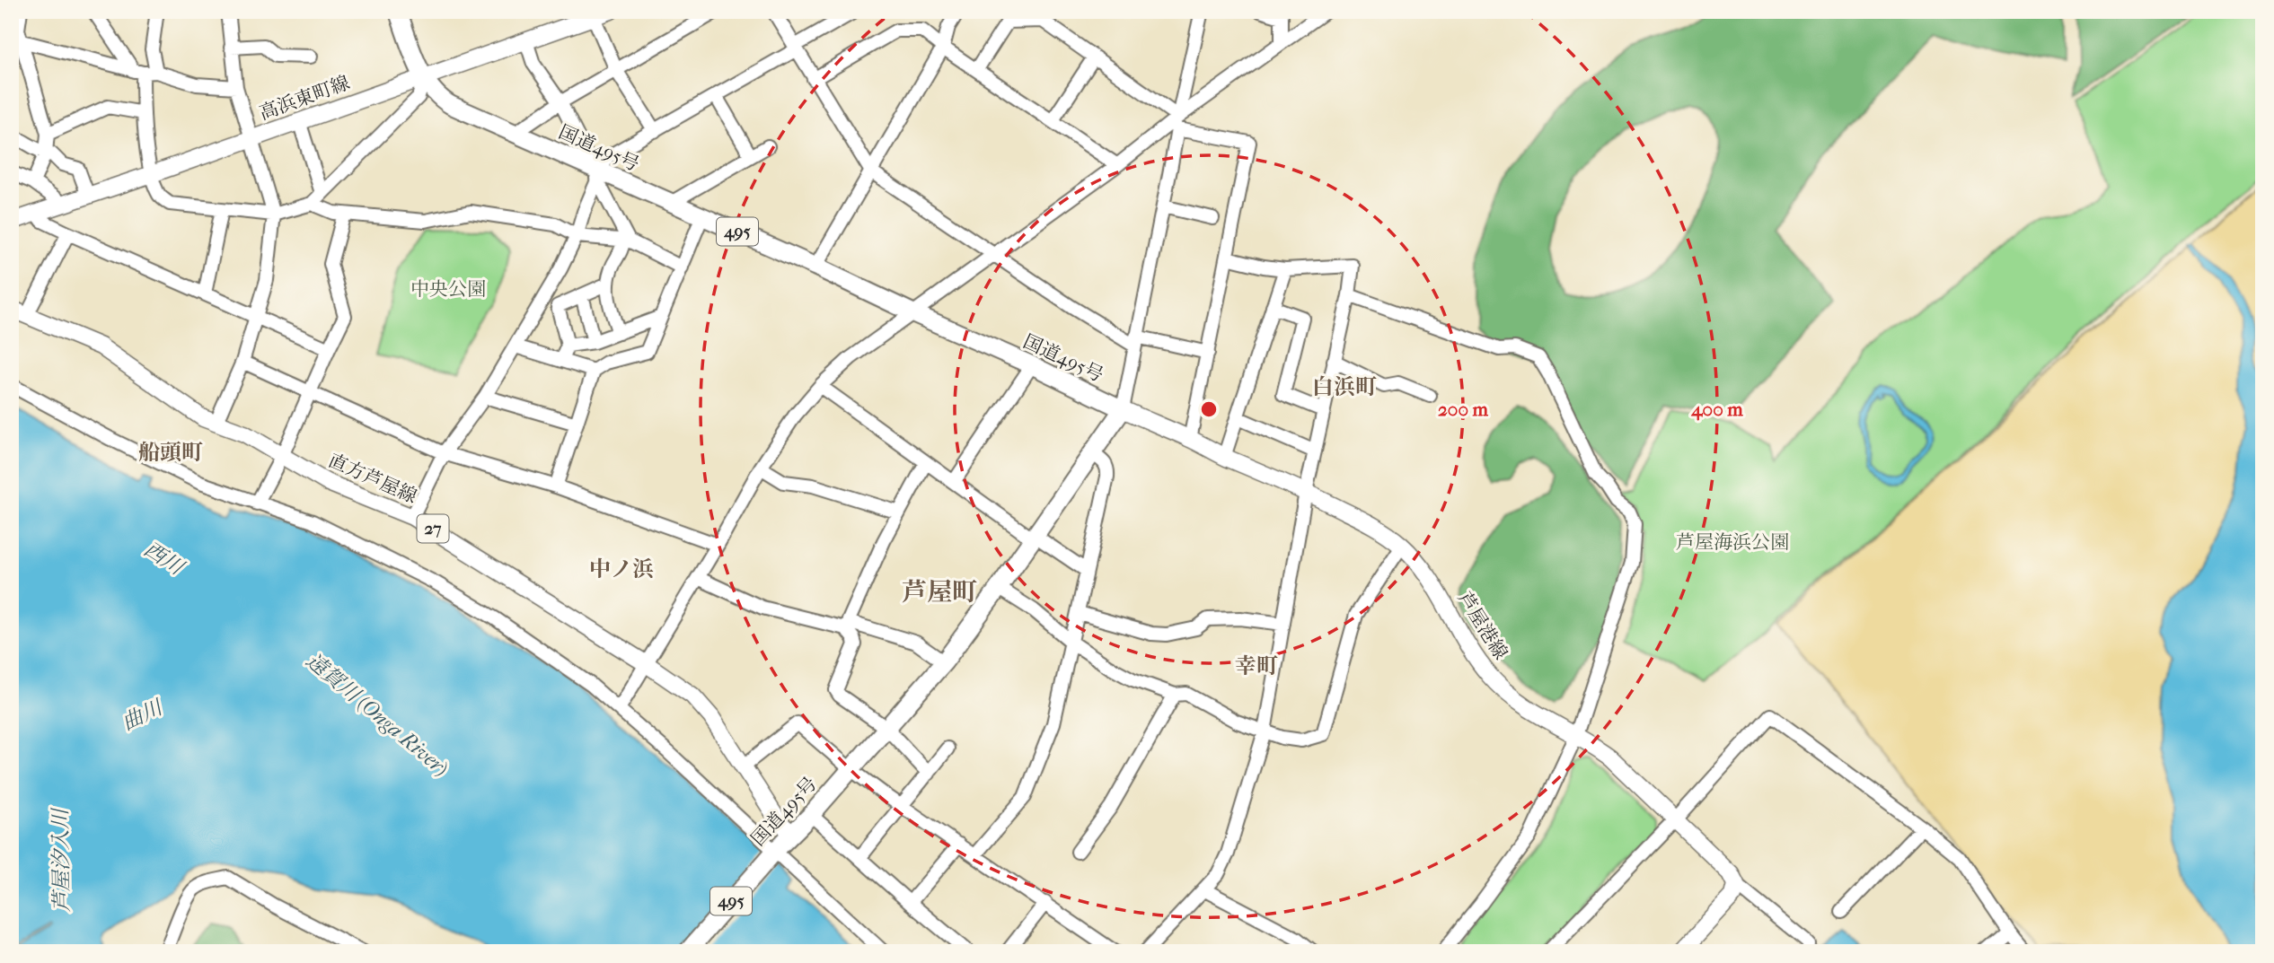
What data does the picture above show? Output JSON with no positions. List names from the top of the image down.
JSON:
{
  "streets": {
    "highway": ["国道495号", "495"],
    "main road": [
      "高浜東町線",
      "直方芦屋線",
      "27",
      "芦屋港線"
    ]
  },
  "crossings": [
    ["高浜東町線", "国道495号"],
    ["国道495号", "直方芦屋線"],
    ["国道495号", "芦屋港線"]
  ],
  "districts": [
    "白浜町",
    "船頭町",
    "中ノ浜",
    "芦屋町",
    "幸町"
  ],
  "water": [
    "西川",
    "遠賀川 (Onga River)",
    "曲川",
    "芦屋汐入川"
  ],
  "parks": ["中央公園", "芦屋海浜公園"],
  "rings": ["200 m", "400 m"]
}
